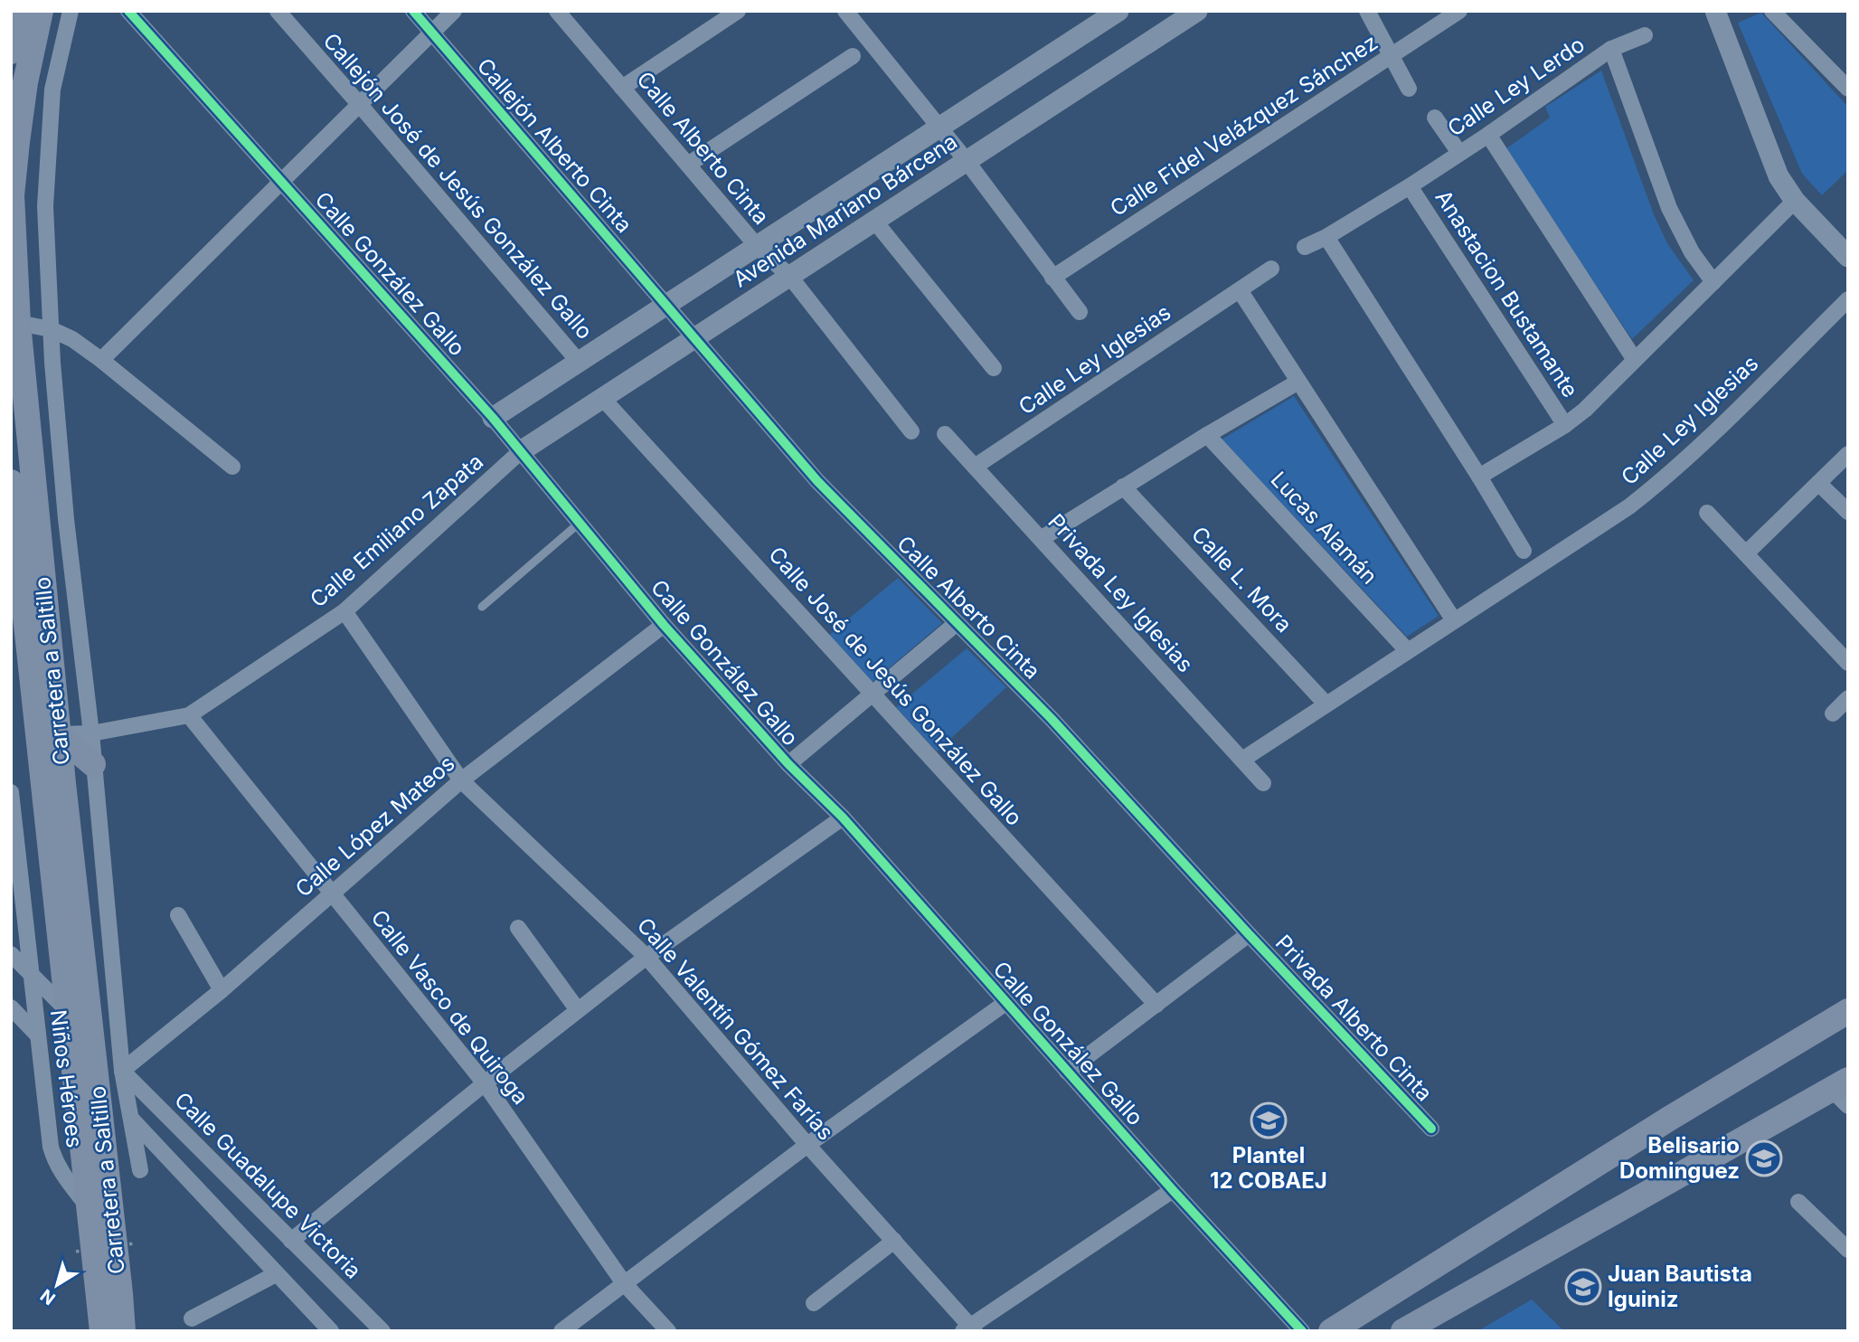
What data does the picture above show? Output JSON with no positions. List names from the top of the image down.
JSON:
{
  "streets": {
    "main road": ["Carretera a Saltillo"],
    "street": [
      "Calle Ley Lerdo",
      "Calle Fidel Velázquez Sánchez",
      "Callejón Alberto Cinta",
      "Calle Alberto Cinta",
      "Callejón José de Jesús González Gallo",
      "Avenida Mariano Bárcena",
      "Calle González Gallo",
      "Anastacion Bustamante",
      "Calle Ley Iglesias",
      "Lucas Alamán",
      "Calle Emiliano Zapata",
      "Calle L. Mora",
      "Privada Ley Iglesias",
      "Calle José de Jesús González Gallo",
      "Calle López Mateos",
      "Calle Vasco de Quiroga",
      "Privada Alberto Cinta",
      "Calle Valentín Gómez Farías",
      "Niños Héroes",
      "Calle Guadalupe Victoria"
    ]
  },
  "crossings": [
    ["Calle Ley Lerdo", "Anastacion Bustamante"],
    ["Callejón Alberto Cinta", "Calle Alberto Cinta"],
    ["Callejón Alberto Cinta", "Avenida Mariano Bárcena"],
    ["Calle Alberto Cinta", "Avenida Mariano Bárcena"],
    ["Calle Alberto Cinta", "Privada Alberto Cinta"],
    ["Callejón José de Jesús González Gallo", "Avenida Mariano Bárcena"],
    ["Avenida Mariano Bárcena", "Calle González Gallo"],
    ["Avenida Mariano Bárcena", "Calle Emiliano Zapata"],
    ["Avenida Mariano Bárcena", "Calle José de Jesús González Gallo"],
    ["Calle González Gallo", "Calle Emiliano Zapata"],
    ["Calle González Gallo", "Calle López Mateos"],
    ["Calle Ley Iglesias", "Lucas Alamán"],
    ["Calle Ley Iglesias", "Calle L. Mora"],
    ["Calle Ley Iglesias", "Privada Ley Iglesias"],
    ["Calle Emiliano Zapata", "Carretera a Saltillo"],
    ["Calle Emiliano Zapata", "Calle Vasco de Quiroga"],
    ["Calle Emiliano Zapata", "Calle Valentín Gómez Farías"],
    ["Carretera a Saltillo", "Niños Héroes"],
    ["Calle López Mateos", "Calle Vasco de Quiroga"],
    ["Calle López Mateos", "Calle Valentín Gómez Farías"],
    ["Calle López Mateos", "Calle Guadalupe Victoria"]
  ],
  "places": {
    "school or university": ["Plantel 12 COBAEJ", "Belisario Dominguez", "Juan Bautista Iguiniz"]
  },
  "north": "bottom left"
}
